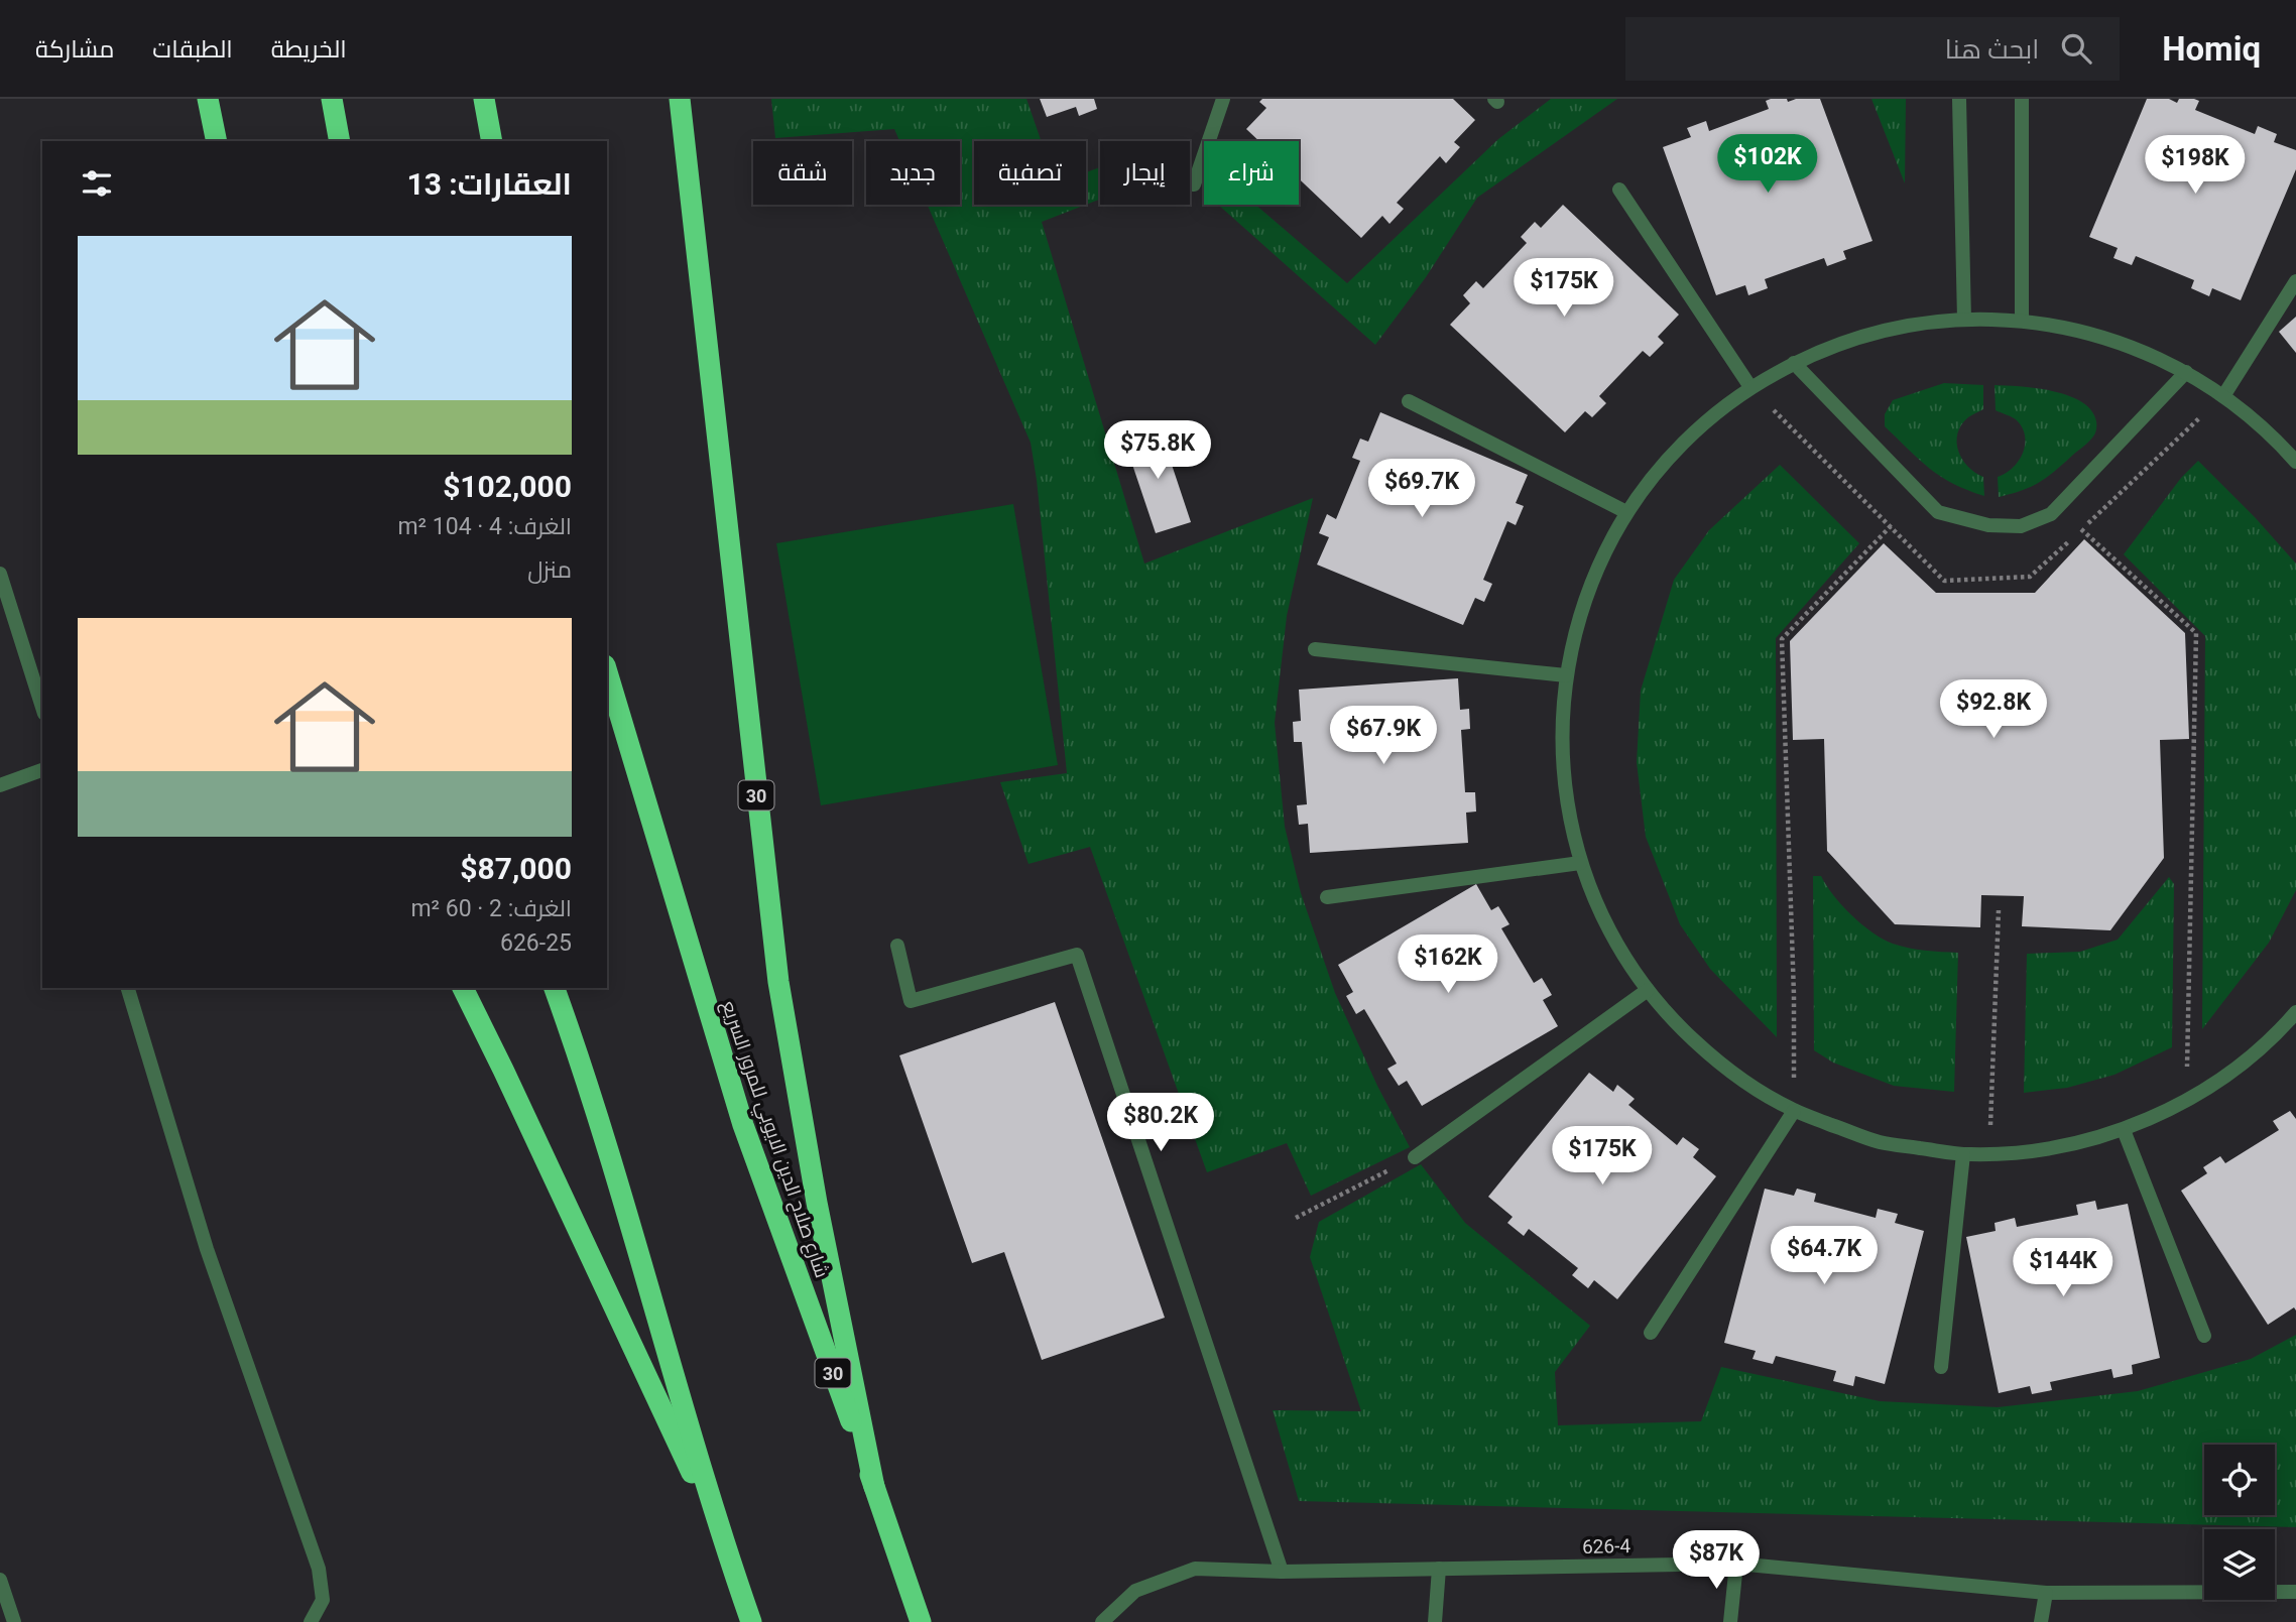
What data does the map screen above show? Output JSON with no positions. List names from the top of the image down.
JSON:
{
  "streets": {
    "highway": ["30", "شارع صلاح الدين الايوبي للمرور السريع"],
    "street": ["626-4"]
  },
  "crossings": [
    ["30", "شارع صلاح الدين الايوبي للمرور السريع"]
  ],
  "page": {
    "header": "Homiq",
    "search": "ابحث هنا",
    "nav": ["الخريطة", "الطبقات", "مشاركة"],
    "price": [
      "$102K",
      "$198K",
      "$175K",
      "$75.8K",
      "$69.7K",
      "$92.8K",
      "$67.9K",
      "$162K",
      "$80.2K",
      "$175K",
      "$64.7K",
      "$144K",
      "$87K"
    ],
    "chip": [
      "شراء",
      "إيجار",
      "تصفية",
      "جديد",
      "شقة"
    ],
    "heading": "العقارات: 13",
    "list": [
      {
        "name": "$102,000",
        "note": "الغرف: 4 · 104 m² · منزل"
      },
      {
        "name": "$87,000",
        "note": "الغرف: 2 · 60 m² · 626-25"
      }
    ]
  }
}
